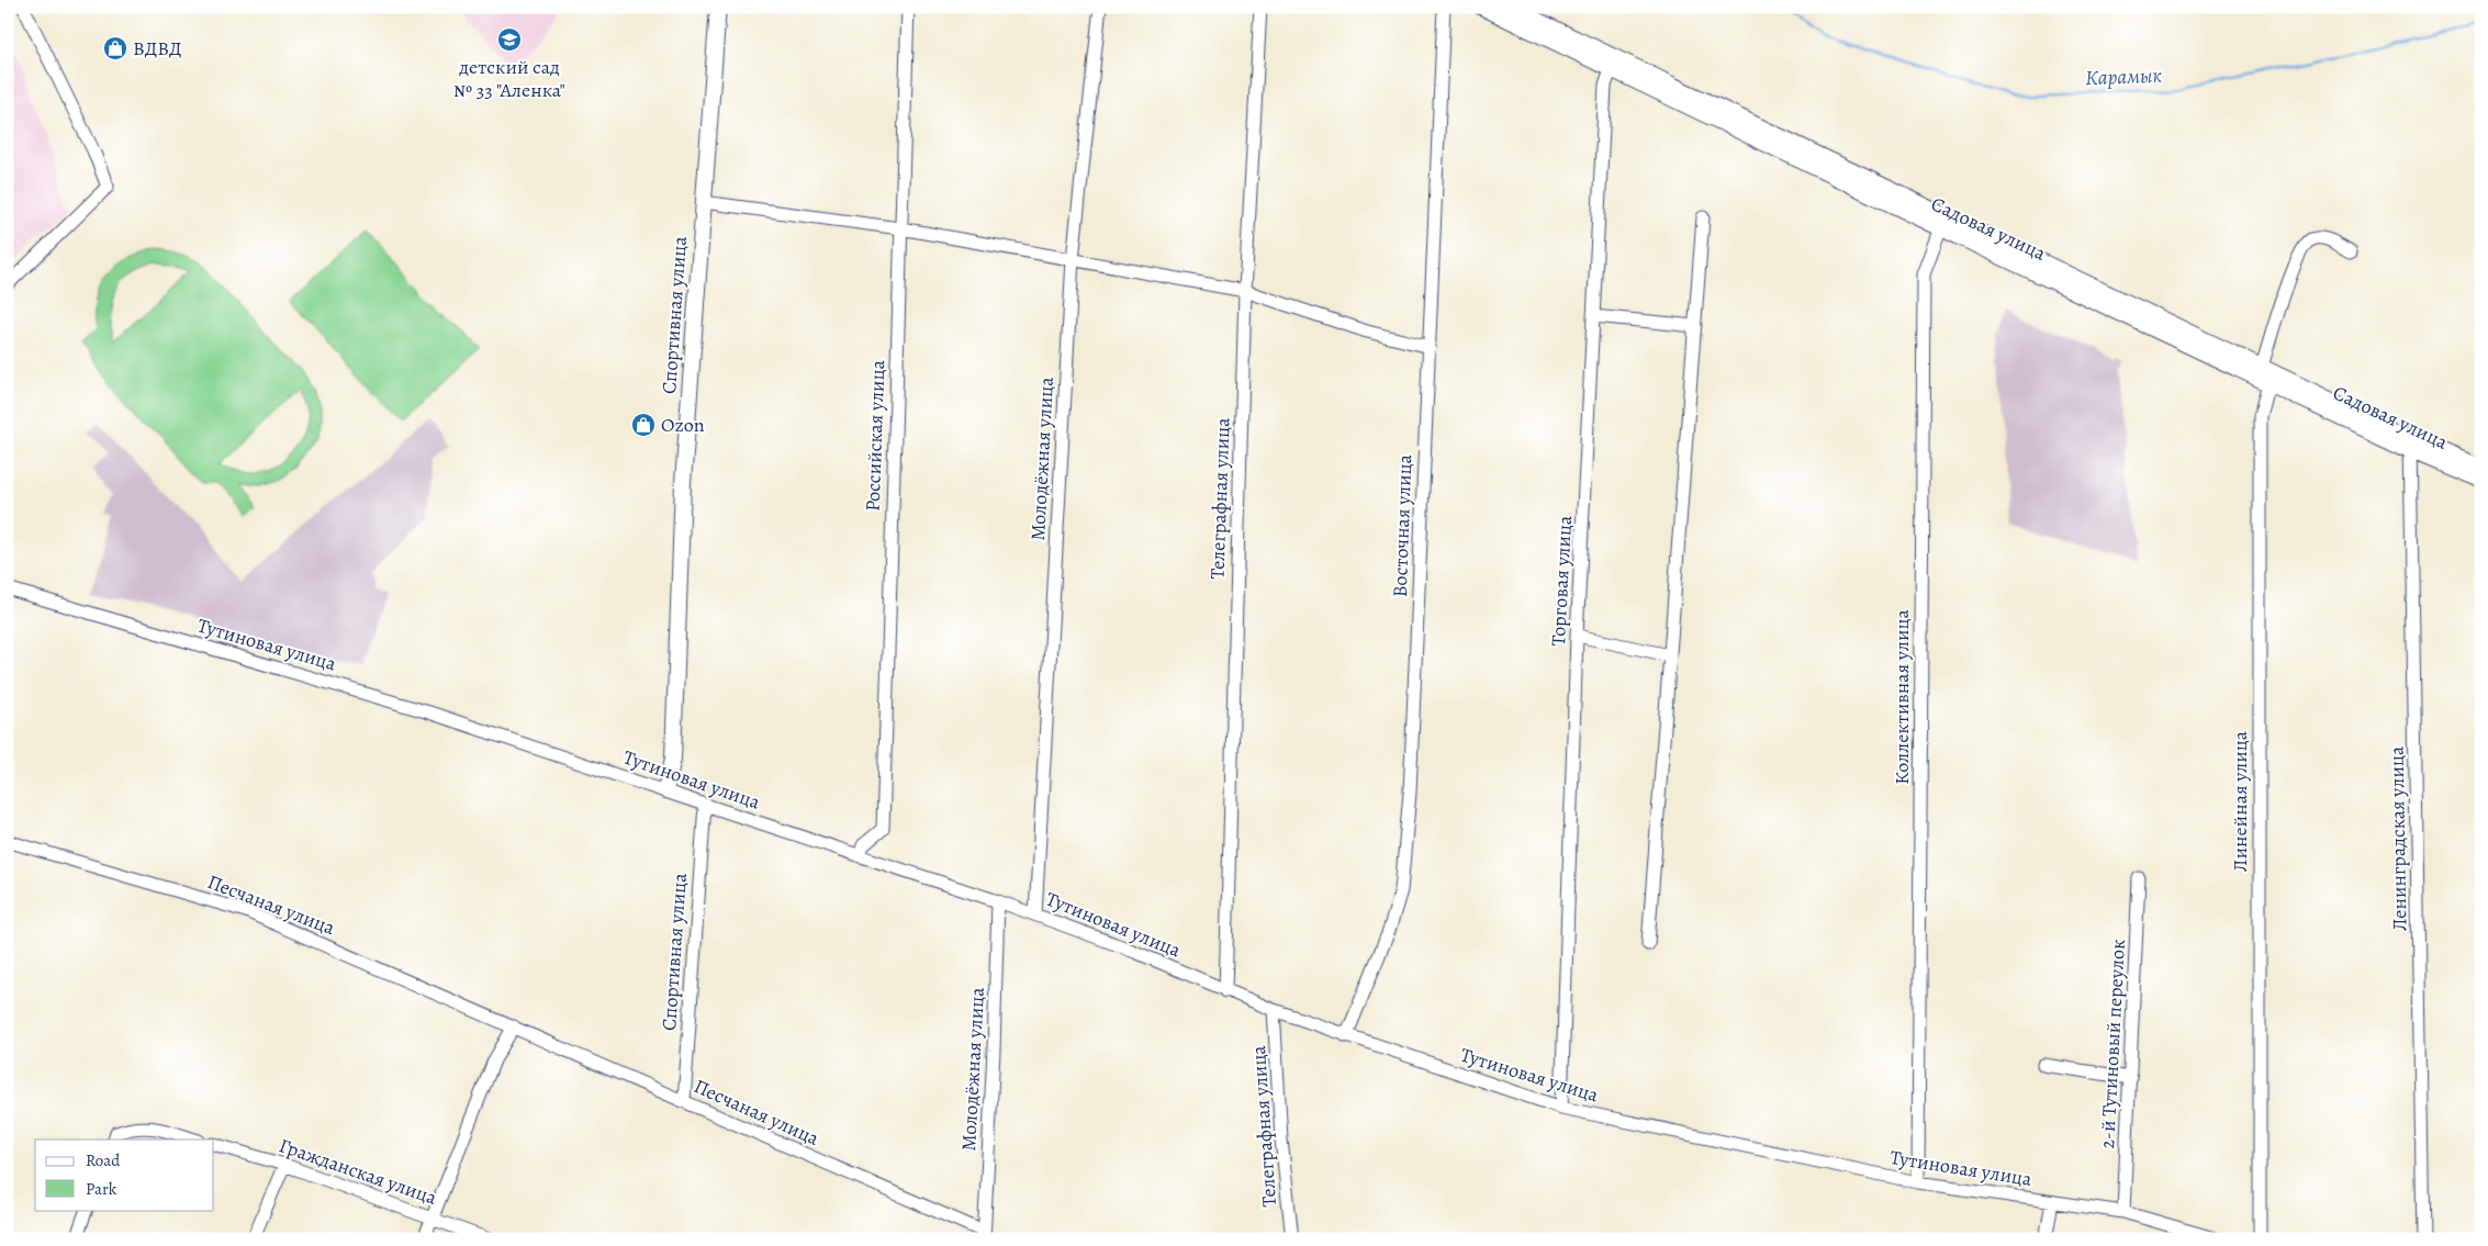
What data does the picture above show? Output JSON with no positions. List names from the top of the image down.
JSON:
{
  "streets": {
    "street": [
      "Садовая улица",
      "Спортивная улица",
      "Российская улица",
      "Молодёжная улица",
      "Телеграфная улица",
      "Восточная улица",
      "Торговая улица",
      "Тутиновая улица",
      "Коллективная улица",
      "Линейная улица",
      "Ленинградская улица",
      "Песчаная улица",
      "2-й Тутиновый переулок",
      "Гражданская улица"
    ]
  },
  "crossings": [
    ["Садовая улица", "Торговая улица"],
    ["Садовая улица", "Коллективная улица"],
    ["Садовая улица", "Линейная улица"],
    ["Садовая улица", "Ленинградская улица"],
    ["Спортивная улица", "Тутиновая улица"],
    ["Спортивная улица", "Песчаная улица"],
    ["Российская улица", "Тутиновая улица"],
    ["Молодёжная улица", "Тутиновая улица"],
    ["Молодёжная улица", "Песчаная улица"],
    ["Телеграфная улица", "Тутиновая улица"],
    ["Восточная улица", "Тутиновая улица"],
    ["Торговая улица", "Тутиновая улица"],
    ["Тутиновая улица", "Коллективная улица"],
    ["Тутиновая улица", "2-й Тутиновый переулок"]
  ],
  "water": ["Карамык"],
  "places": {
    "school or university": ["детский сад № 33 \"Аленка\""],
    "shop": ["ВДВД", "Ozon"]
  },
  "legend": ["Road", "Park"]
}
